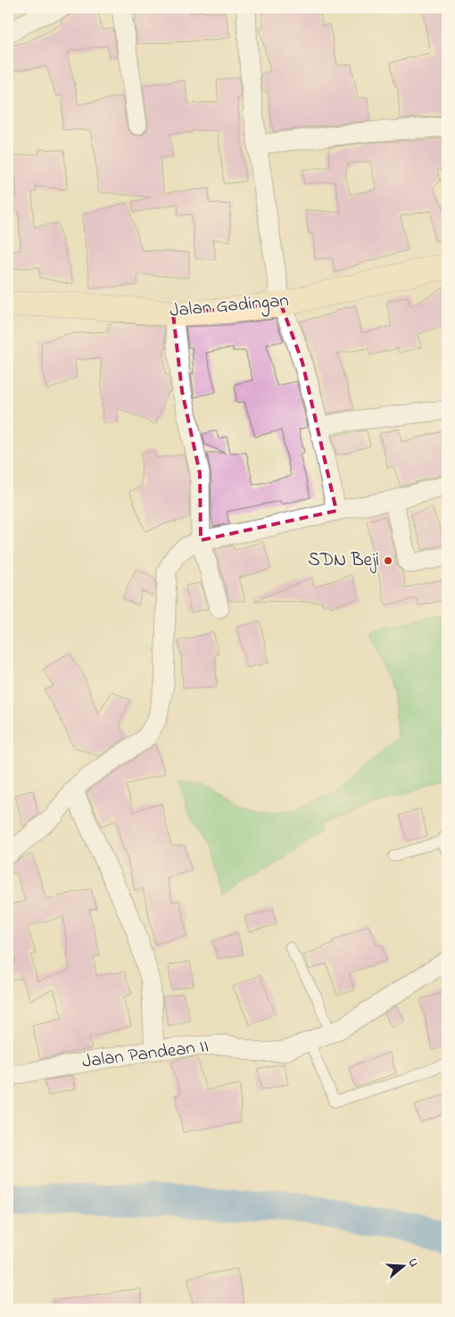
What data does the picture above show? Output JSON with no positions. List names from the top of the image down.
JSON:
{
  "streets": {
    "street": ["Jalan Gadingan", "Jalan Pandean II"]
  },
  "places": ["SDN Beji"],
  "north": "right"
}
